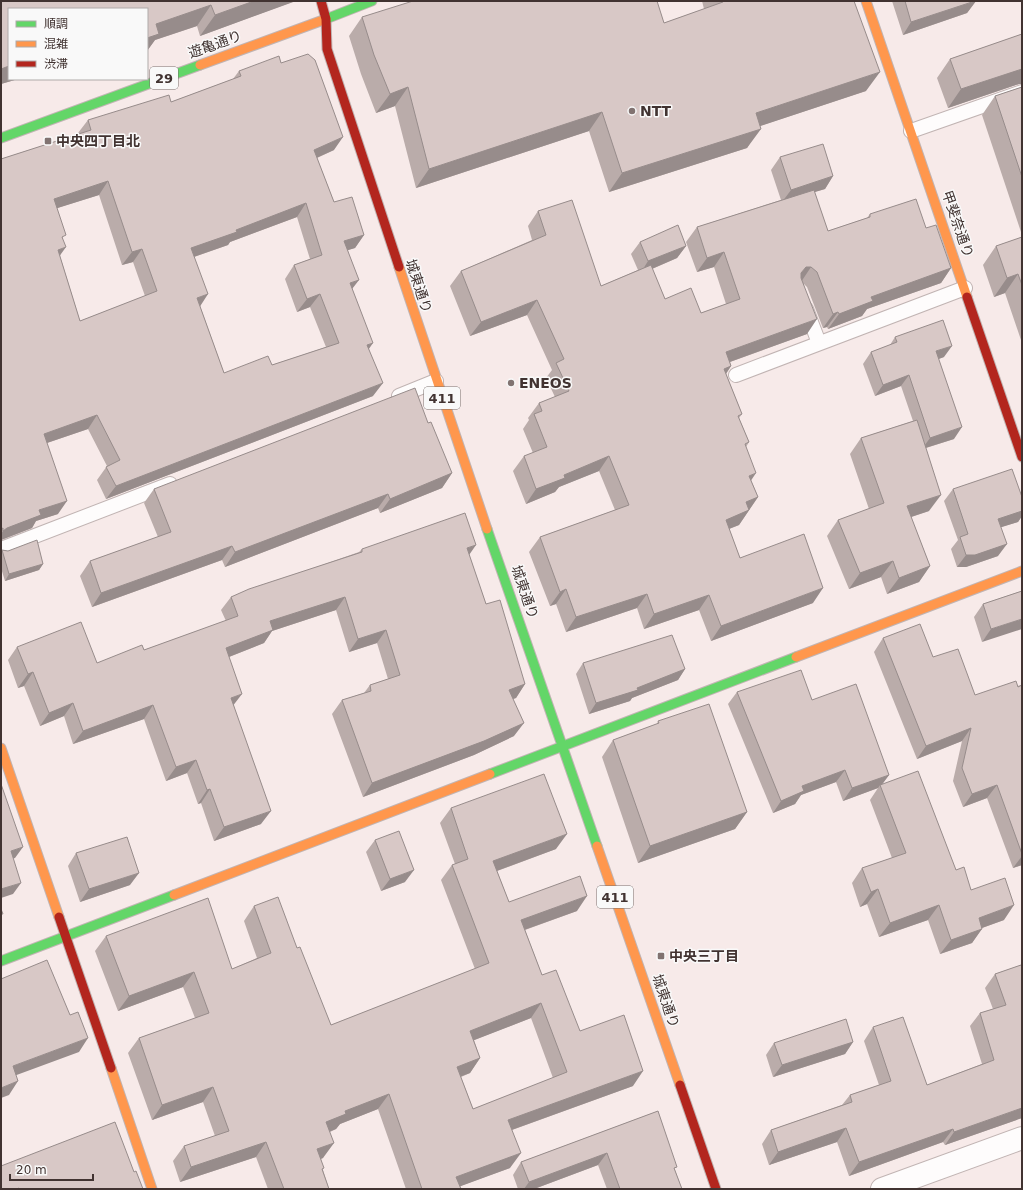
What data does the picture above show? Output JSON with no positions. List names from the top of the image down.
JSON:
{
  "streets": {
    "main road": [
      "遊亀通り",
      "29",
      "甲斐奈通り",
      "城東通り",
      "411"
    ]
  },
  "crossings": [
    ["遊亀通り", "城東通り"]
  ],
  "places": {
    "other": ["NTT", "ENEOS"],
    "transit": ["中央四丁目北", "中央三丁目"]
  },
  "legend": ["順調", "混雑", "渋滞"],
  "scale_bar": "20 m"
}
